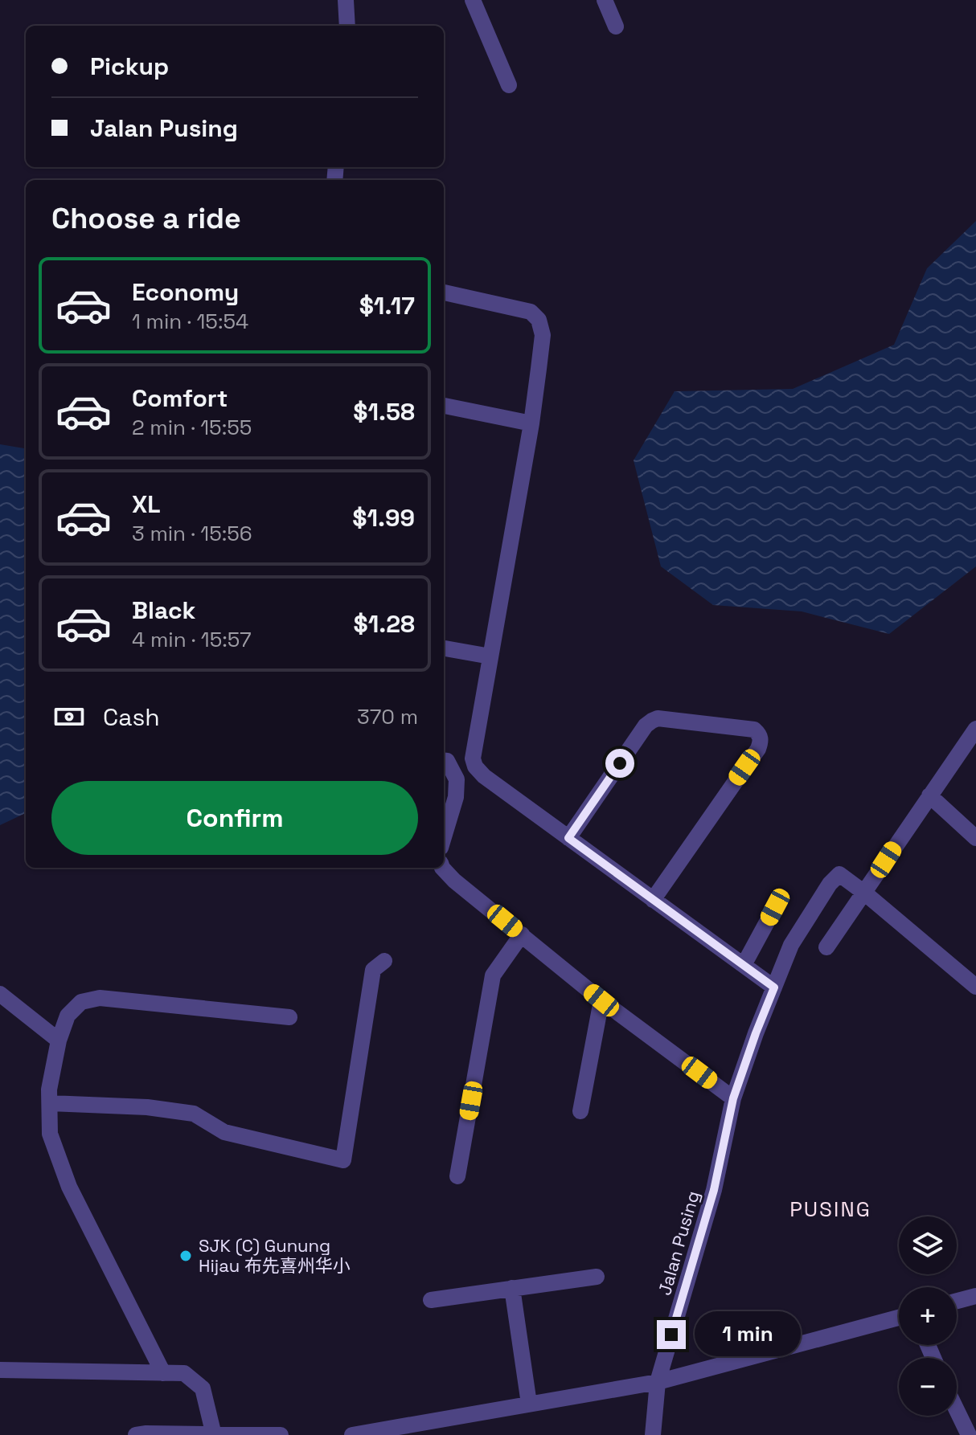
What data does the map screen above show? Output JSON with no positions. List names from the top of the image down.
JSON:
{
  "streets": {
    "street": ["Jalan Pusing"]
  },
  "districts": ["PUSING"],
  "places": ["SJK (C) Gunung Hijau 布先喜州华小"],
  "page": {
    "banner": ["Pickup", "Jalan Pusing"],
    "heading": "Choose a ride",
    "list": [
      {
        "name": "Economy",
        "note": "1 min · 15:54",
        "value": "$1.17"
      },
      {
        "name": "Comfort",
        "note": "2 min · 15:55",
        "value": "$1.58"
      },
      {
        "name": "XL",
        "note": "3 min · 15:56",
        "value": "$1.99"
      },
      {
        "name": "Black",
        "note": "4 min · 15:57",
        "value": "$1.28"
      }
    ],
    "pay": ["Cash", "370 m"],
    "buttons": "Confirm",
    "map_buttons": ["+", "−"],
    "bubble": "1 min"
  }
}
